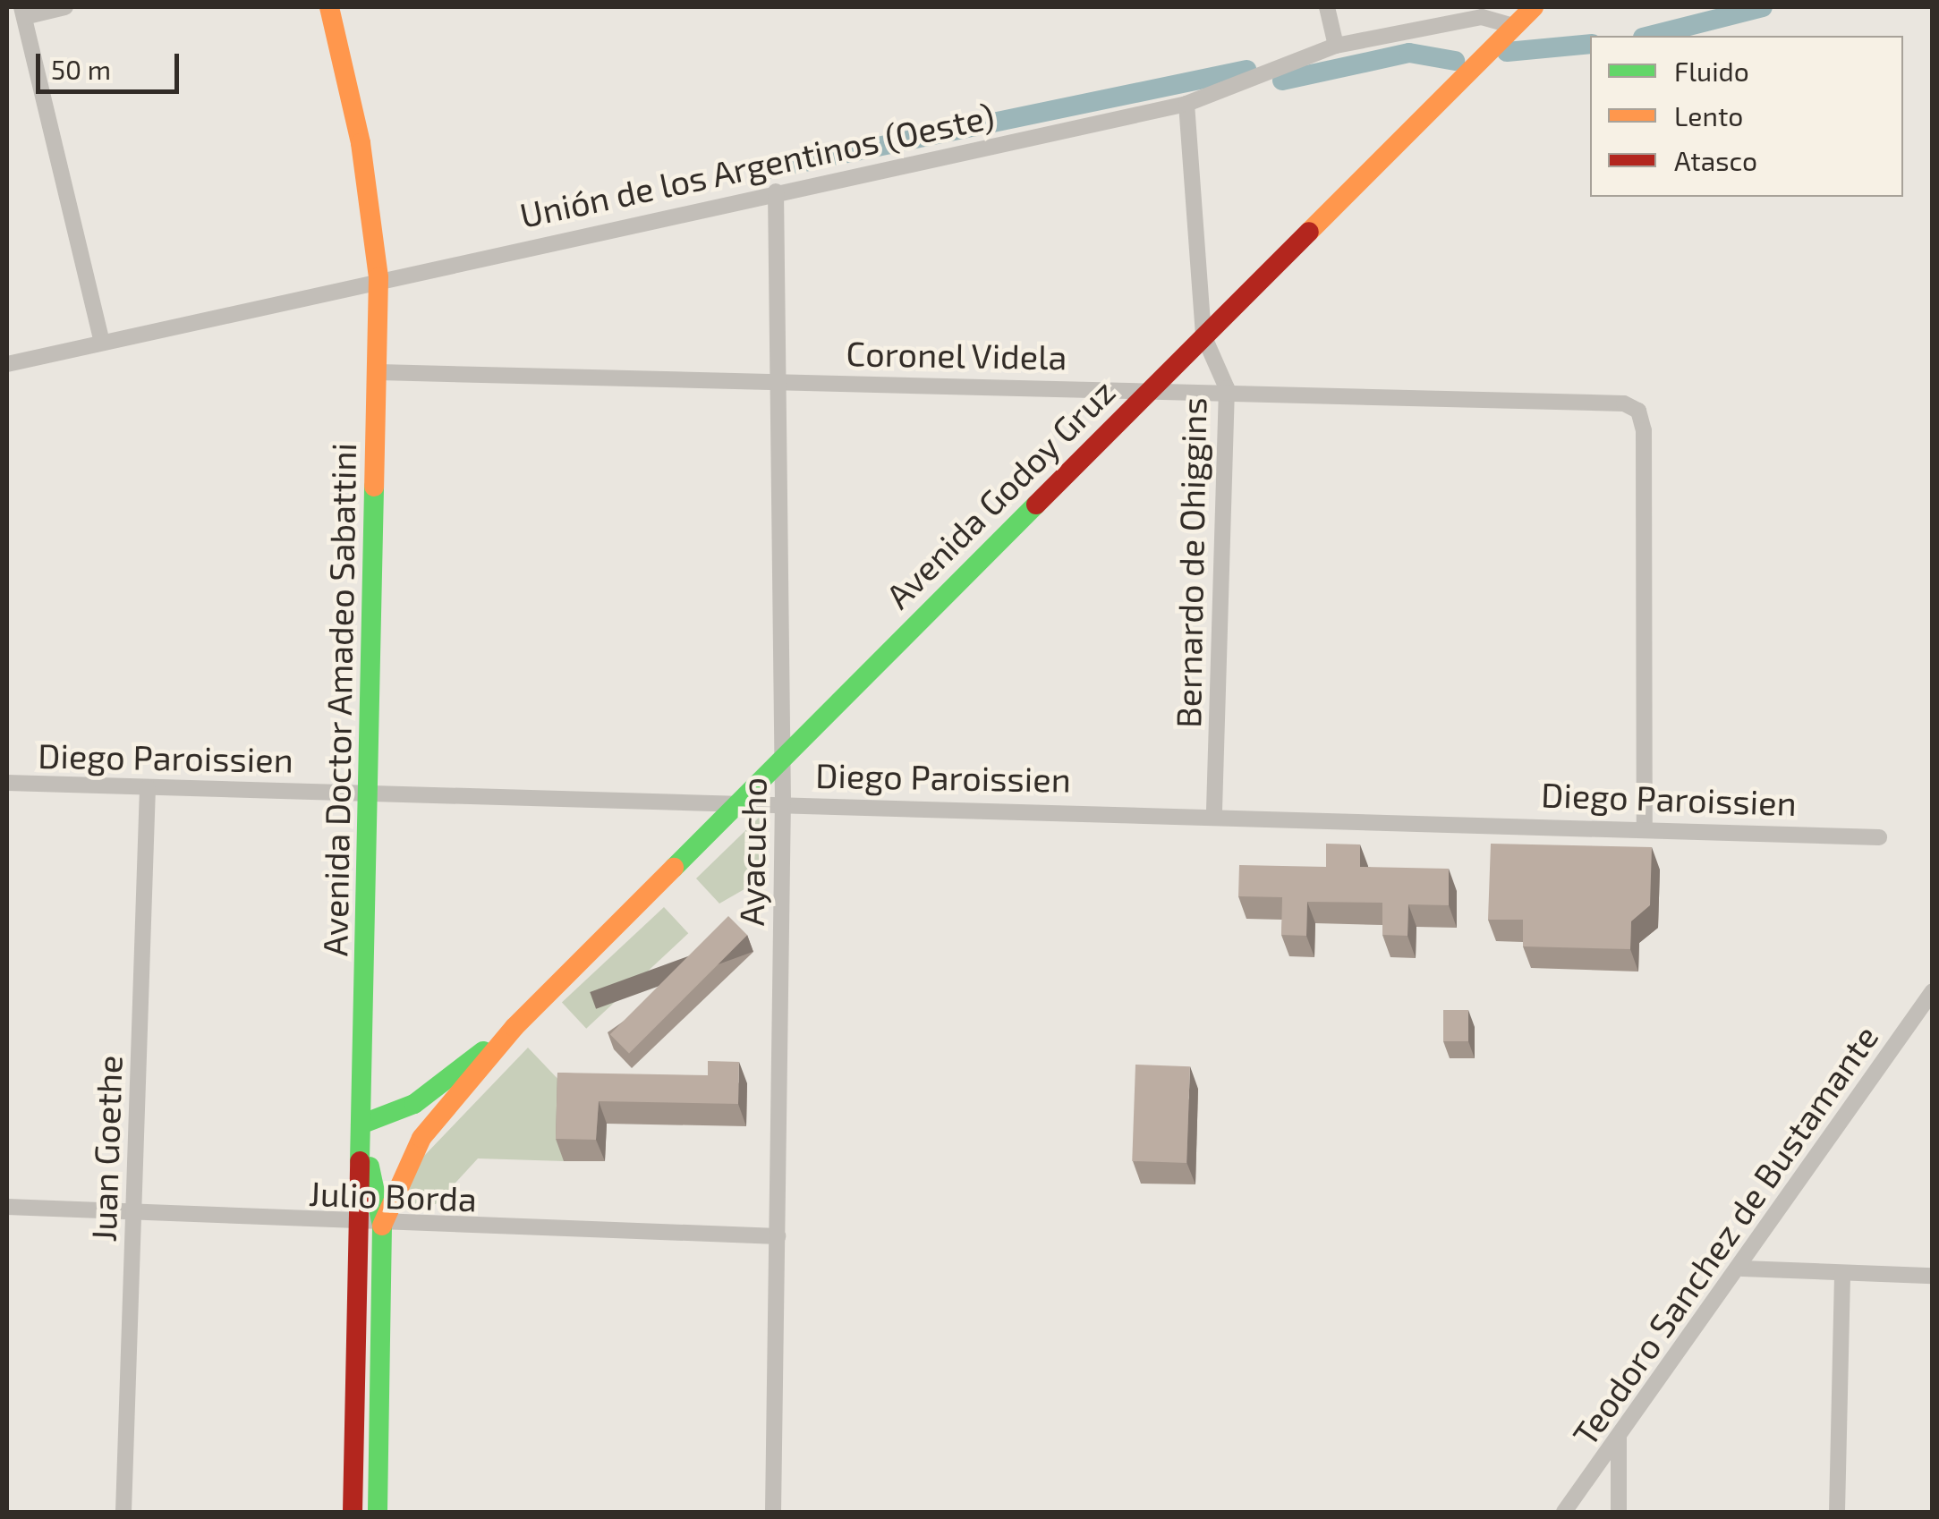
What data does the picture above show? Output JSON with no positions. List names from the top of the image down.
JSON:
{
  "streets": {
    "main road": ["Avenida Godoy Gruz", "Avenida Doctor Amadeo Sabattini"],
    "street": [
      "Unión de los Argentinos (Oeste)",
      "Coronel Videla",
      "Bernardo de Ohiggins",
      "Diego Paroissien",
      "Ayacucho",
      "Juan Goethe",
      "Julio Borda",
      "Teodoro Sanchez de Bustamante"
    ]
  },
  "crossings": [
    ["Unión de los Argentinos (Oeste)", "Avenida Godoy Gruz"],
    ["Unión de los Argentinos (Oeste)", "Bernardo de Ohiggins"],
    ["Unión de los Argentinos (Oeste)", "Avenida Doctor Amadeo Sabattini"],
    ["Unión de los Argentinos (Oeste)", "Ayacucho"],
    ["Coronel Videla", "Avenida Godoy Gruz"],
    ["Coronel Videla", "Bernardo de Ohiggins"],
    ["Coronel Videla", "Avenida Doctor Amadeo Sabattini"],
    ["Coronel Videla", "Diego Paroissien"],
    ["Coronel Videla", "Ayacucho"],
    ["Avenida Godoy Gruz", "Bernardo de Ohiggins"],
    ["Avenida Godoy Gruz", "Avenida Doctor Amadeo Sabattini"],
    ["Avenida Godoy Gruz", "Diego Paroissien"],
    ["Avenida Godoy Gruz", "Ayacucho"],
    ["Avenida Godoy Gruz", "Julio Borda"],
    ["Bernardo de Ohiggins", "Diego Paroissien"],
    ["Avenida Doctor Amadeo Sabattini", "Diego Paroissien"],
    ["Avenida Doctor Amadeo Sabattini", "Julio Borda"],
    ["Diego Paroissien", "Ayacucho"],
    ["Diego Paroissien", "Juan Goethe"],
    ["Ayacucho", "Julio Borda"],
    ["Juan Goethe", "Julio Borda"]
  ],
  "legend": ["Fluido", "Lento", "Atasco"],
  "scale_bar": "50 m"
}
